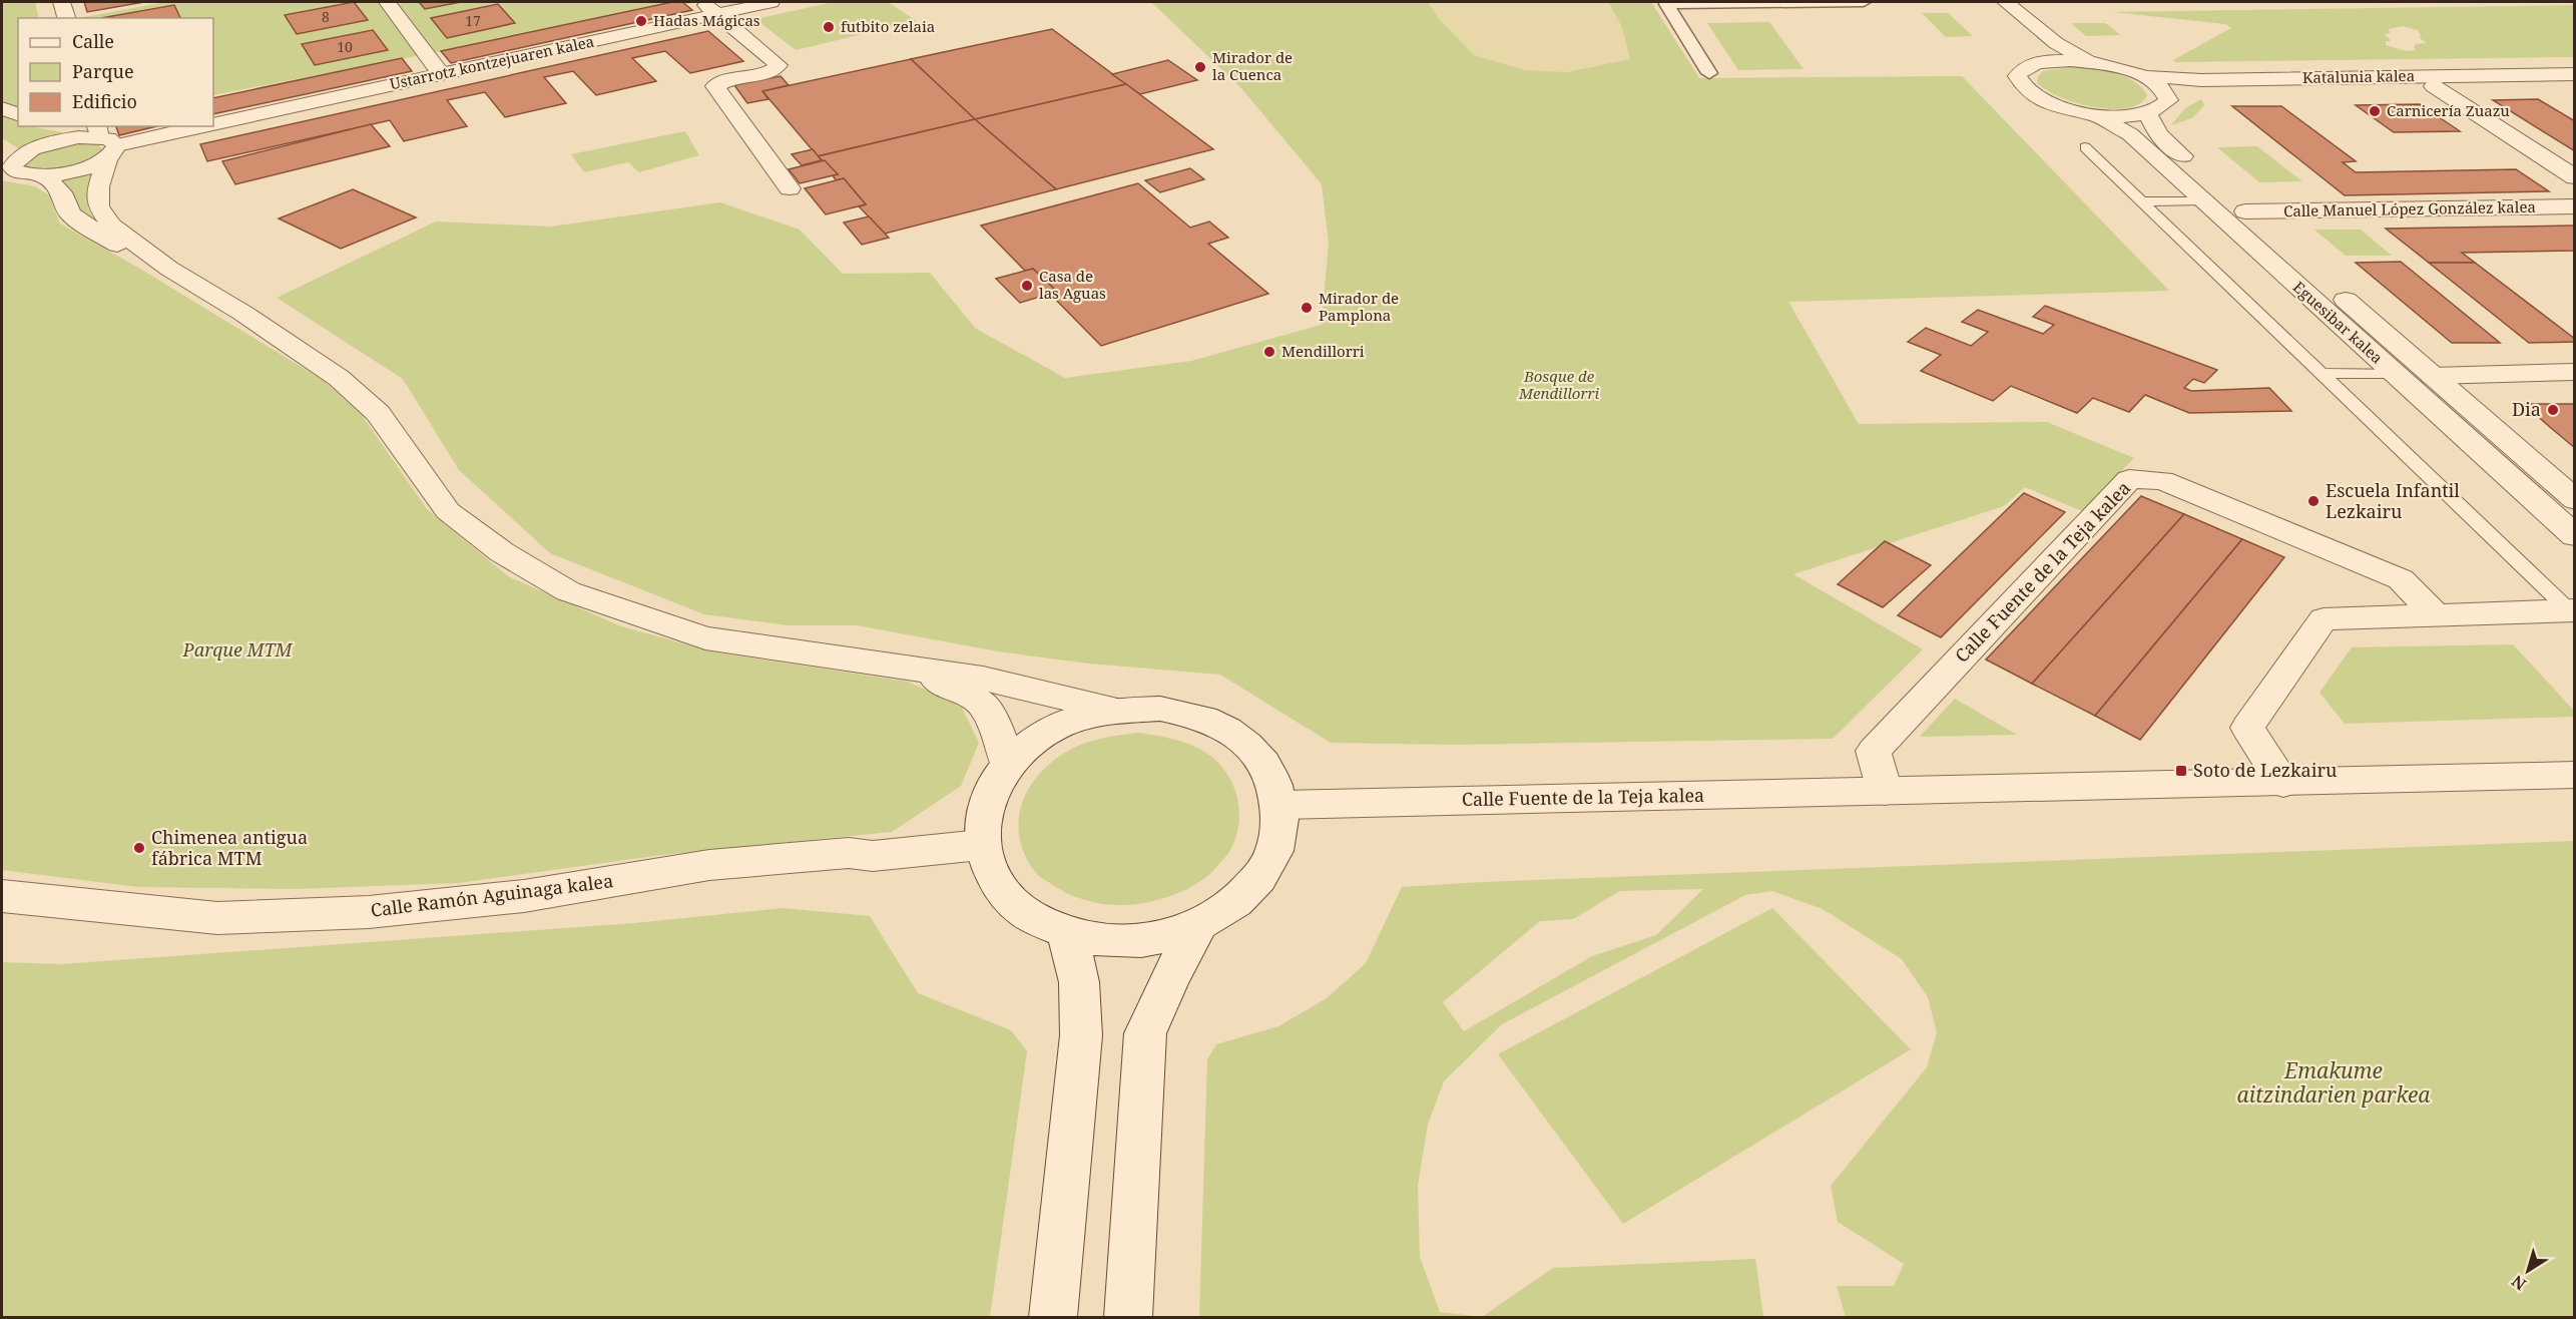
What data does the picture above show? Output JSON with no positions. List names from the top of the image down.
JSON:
{
  "streets": {
    "street": [
      "Ustarrotz kontzejuaren kalea",
      "Katalunia kalea",
      "Calle Manuel López González kalea",
      "Eguesibar kalea",
      "Calle Fuente de la Teja kalea",
      "Calle Ramón Aguinaga kalea"
    ]
  },
  "crossings": [
    ["Calle Manuel López González kalea", "Eguesibar kalea"]
  ],
  "parks": ["Bosque de Mendillorri", "Parque MTM", "Emakume aitzindarien parkea"],
  "places": {
    "other": [
      "Hadas Mágicas",
      "futbito zelaia",
      "Mirador de la Cuenca",
      "Carnicería Zuazu",
      "Casa de las Aguas",
      "Mirador de Pamplona",
      "Mendillorri",
      "Dia",
      "Escuela Infantil Lezkairu",
      "Chimenea antigua fábrica MTM"
    ],
    "transit": ["Soto de Lezkairu"]
  },
  "house_numbers": ["8", "17", "10"],
  "legend": ["Calle", "Parque", "Edificio"],
  "north": "bottom left"
}
